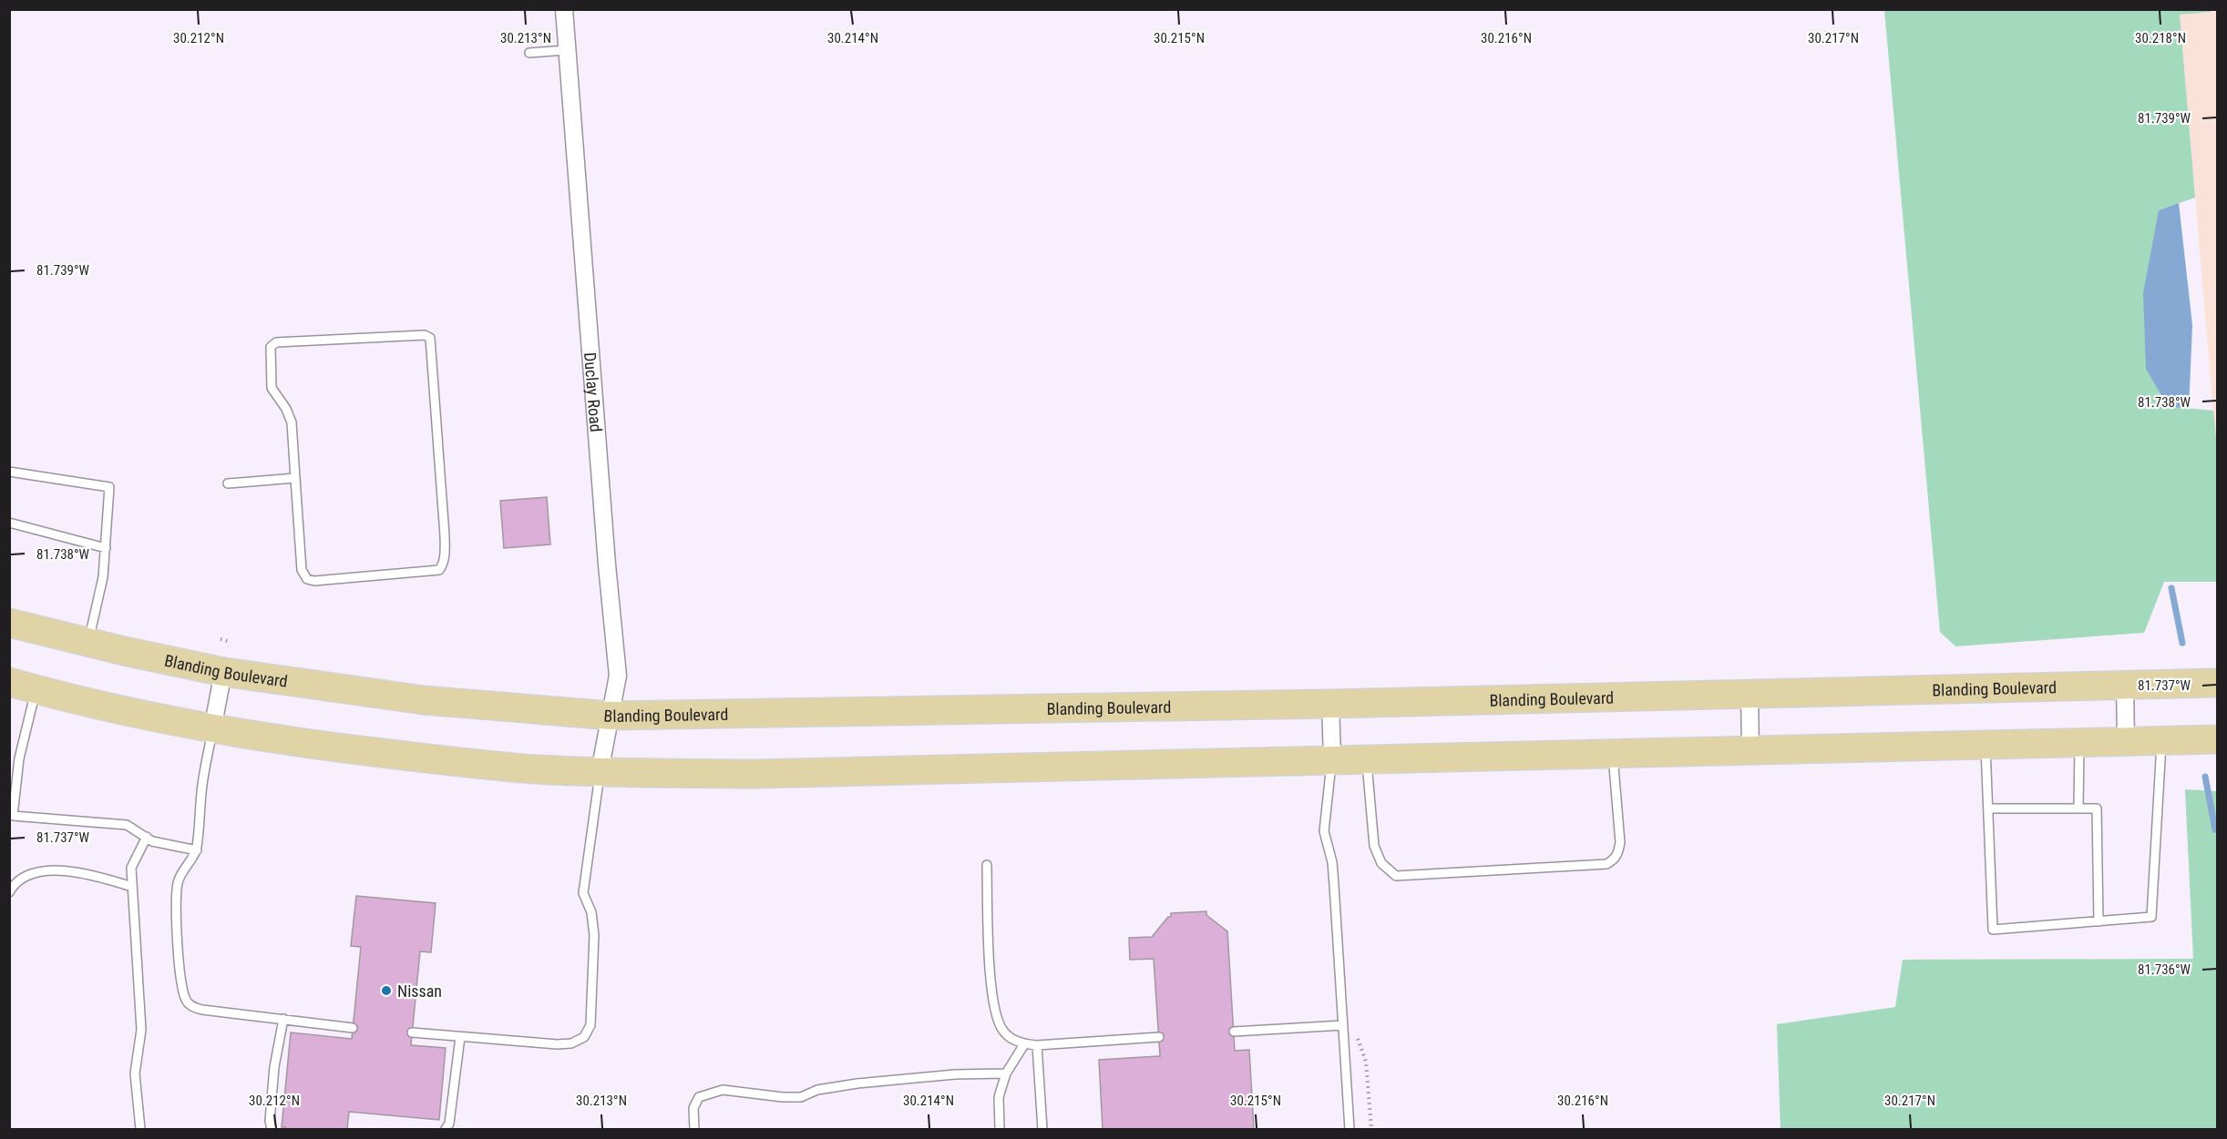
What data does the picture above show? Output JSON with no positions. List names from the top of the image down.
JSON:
{
  "streets": {
    "main road": ["Blanding Boulevard"],
    "street": ["Duclay Road"]
  },
  "crossings": [
    ["Duclay Road", "Blanding Boulevard"]
  ],
  "places": ["Nissan"],
  "coordinates": [
    "30.212°N",
    "30.213°N",
    "30.214°N",
    "30.215°N",
    "30.216°N",
    "30.217°N",
    "30.218°N",
    "81.739°W",
    "81.738°W",
    "81.737°W",
    "81.736°W"
  ]
}
